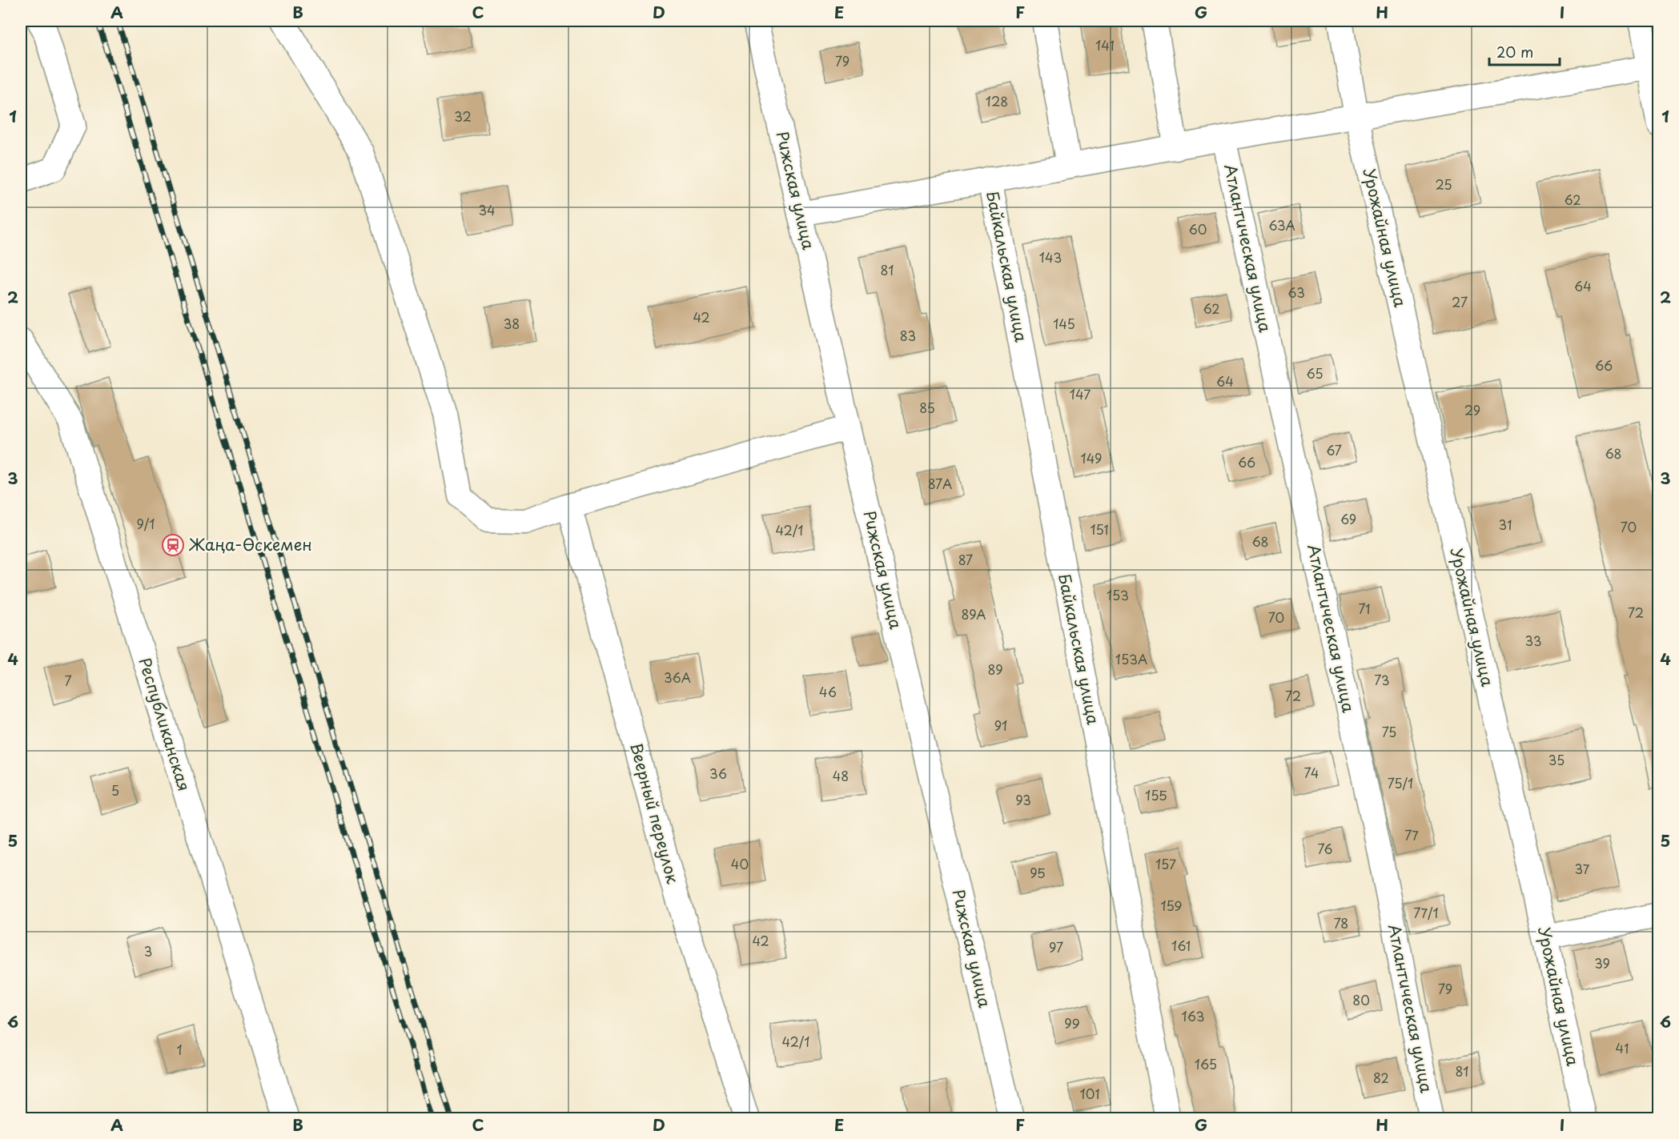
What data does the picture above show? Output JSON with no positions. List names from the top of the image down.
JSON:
{
  "streets": {
    "street": [
      "Рижская улица",
      "Урожайная улица",
      "Атлантическая улица",
      "Байкальская улица",
      "Республиканская",
      "Веерный переулок"
    ]
  },
  "places": {
    "station": ["Жаңа-Өскемен"]
  },
  "house_numbers": [
    "141",
    "79",
    "128",
    "32",
    "25",
    "62",
    "34",
    "63А",
    "60",
    "143",
    "81",
    "64",
    "63",
    "27",
    "62",
    "42",
    "38",
    "145",
    "83",
    "66",
    "65",
    "64",
    "147",
    "85",
    "29",
    "67",
    "68",
    "149",
    "66",
    "87А",
    "69",
    "9/1",
    "31",
    "70",
    "151",
    "42/1",
    "68",
    "87",
    "153",
    "71",
    "72",
    "89А",
    "70",
    "33",
    "153А",
    "89",
    "36А",
    "73",
    "7",
    "46",
    "72",
    "91",
    "75",
    "35",
    "74",
    "36",
    "48",
    "75/1",
    "5",
    "155",
    "93",
    "77",
    "76",
    "40",
    "157",
    "37",
    "95",
    "159",
    "77/1",
    "78",
    "42",
    "161",
    "97",
    "3",
    "39",
    "79",
    "80",
    "163",
    "99",
    "42/1",
    "41",
    "1",
    "165",
    "81",
    "82",
    "101"
  ],
  "scale_bar": "20 m",
  "grid": {
    "columns": [
      "A",
      "B",
      "C",
      "D",
      "E",
      "F",
      "G",
      "H",
      "I"
    ],
    "rows": [
      "1",
      "2",
      "3",
      "4",
      "5",
      "6"
    ]
  }
}
